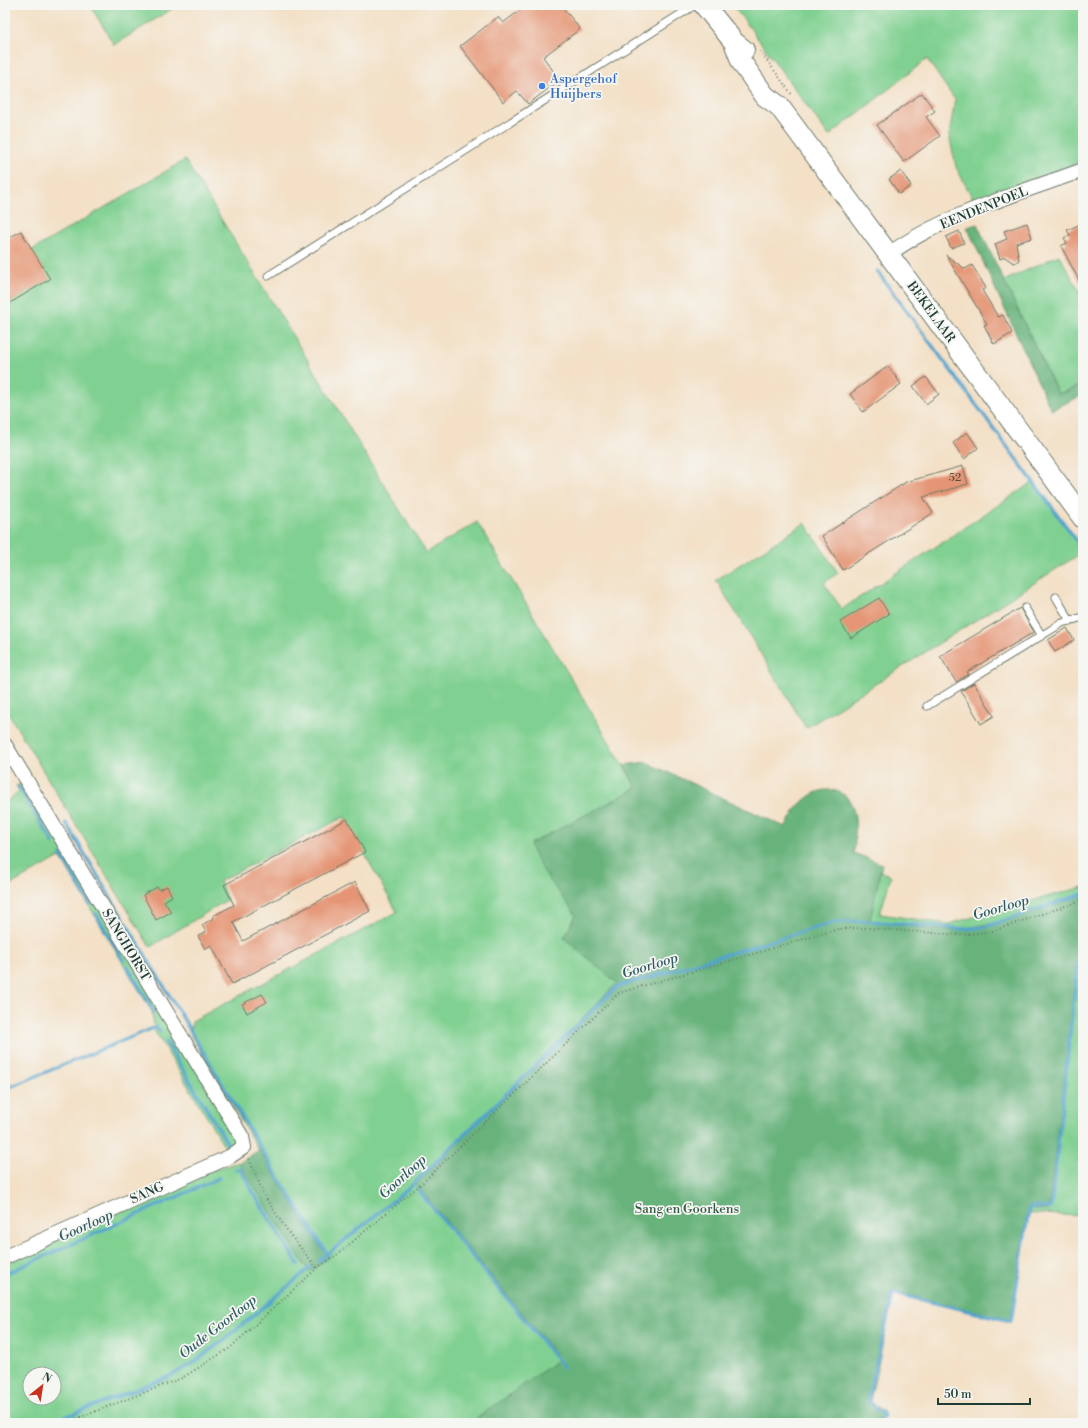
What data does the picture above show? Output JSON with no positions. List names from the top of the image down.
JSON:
{
  "streets": {
    "street": [
      "EENDENPOEL",
      "BEKELAAR",
      "SANGHORST",
      "SANG"
    ]
  },
  "crossings": [
    ["EENDENPOEL", "BEKELAAR"],
    ["SANGHORST", "SANG"]
  ],
  "water": ["Goorloop", "Oude Goorloop"],
  "parks": ["Sang en Goorkens"],
  "places": ["Aspergehof Huijbers"],
  "house_numbers": ["52"],
  "scale_bar": "50 m",
  "north": "top right"
}
